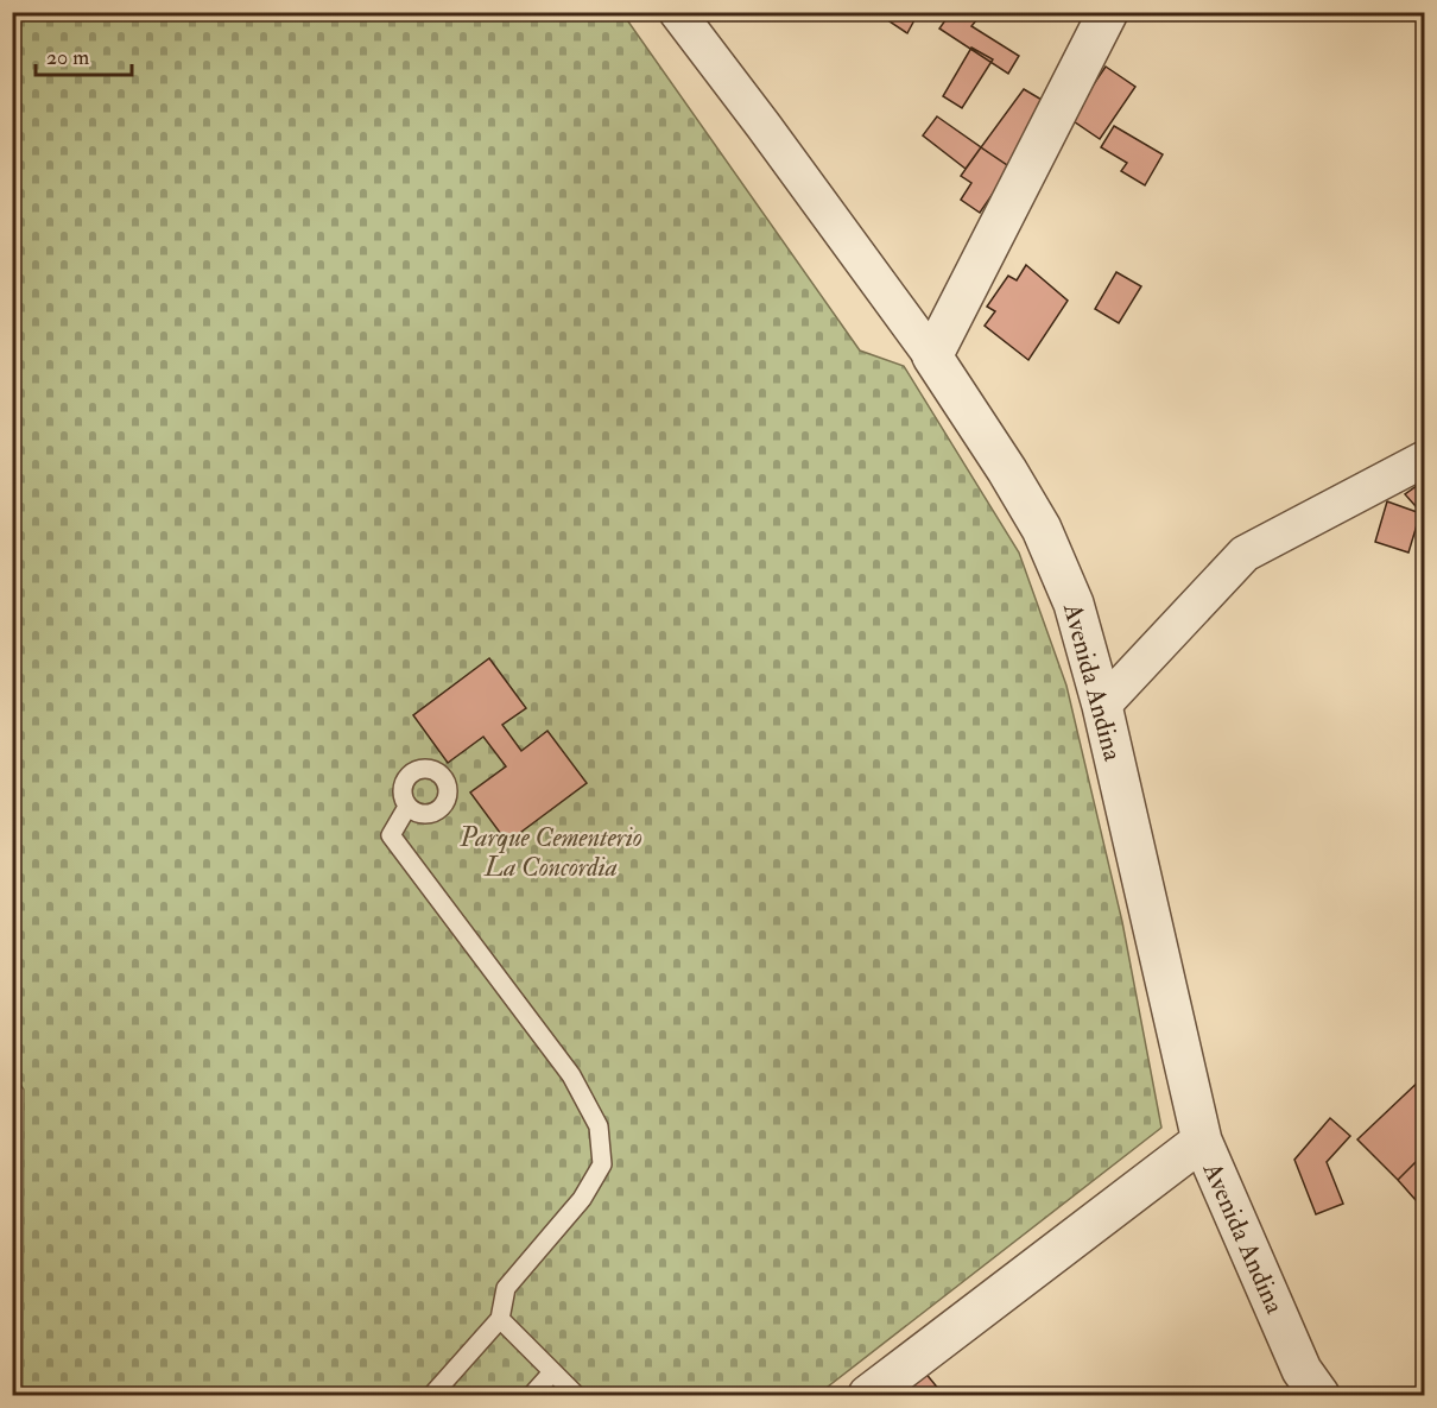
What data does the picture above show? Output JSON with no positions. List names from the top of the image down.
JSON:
{
  "streets": {
    "street": ["Avenida Andina"]
  },
  "parks": ["Parque Cementerio La Concordia"],
  "scale_bar": "20 m"
}
